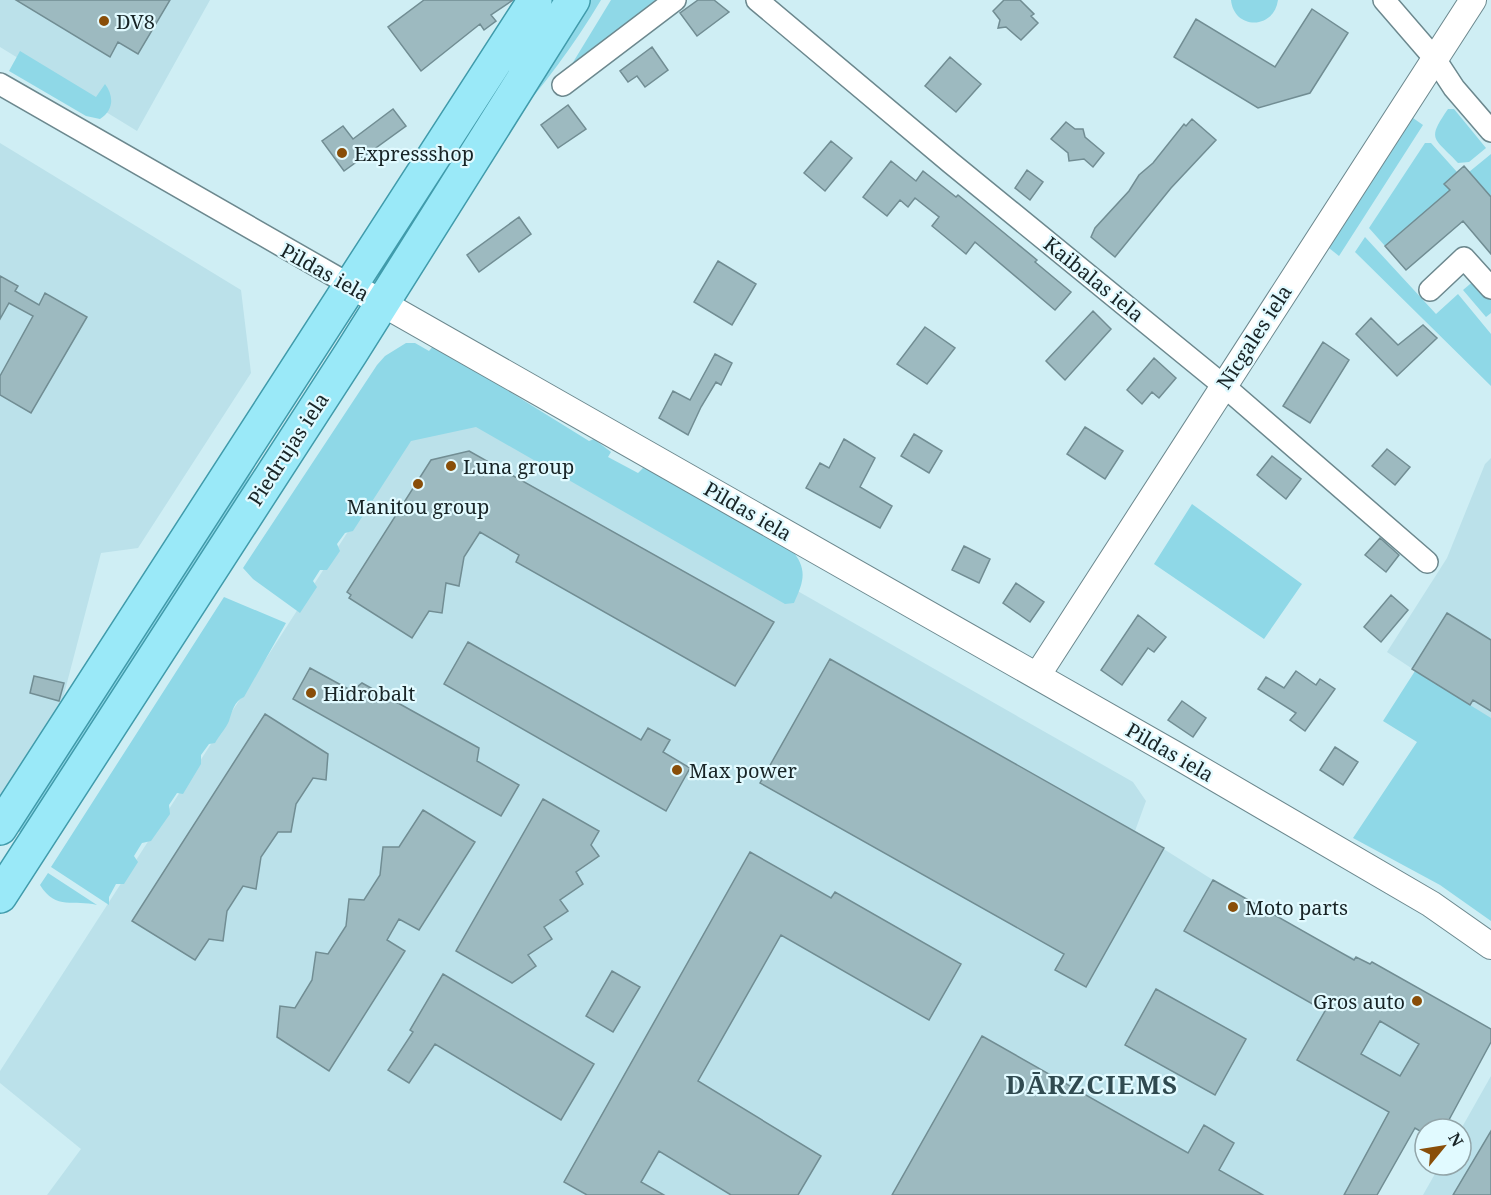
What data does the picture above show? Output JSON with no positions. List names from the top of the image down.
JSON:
{
  "streets": {
    "main road": ["Piedrujas iela"],
    "street": ["Pildas iela", "Kaibalas iela", "Nīcgales iela"]
  },
  "crossings": [
    ["Pildas iela", "Nīcgales iela"],
    ["Pildas iela", "Piedrujas iela"],
    ["Kaibalas iela", "Nīcgales iela"]
  ],
  "districts": ["DĀRZCIEMS"],
  "places": [
    "DV8",
    "Expressshop",
    "Luna group",
    "Manitou group",
    "Hidrobalt",
    "Max power",
    "Moto parts",
    "Gros auto"
  ],
  "north": "top right"
}
